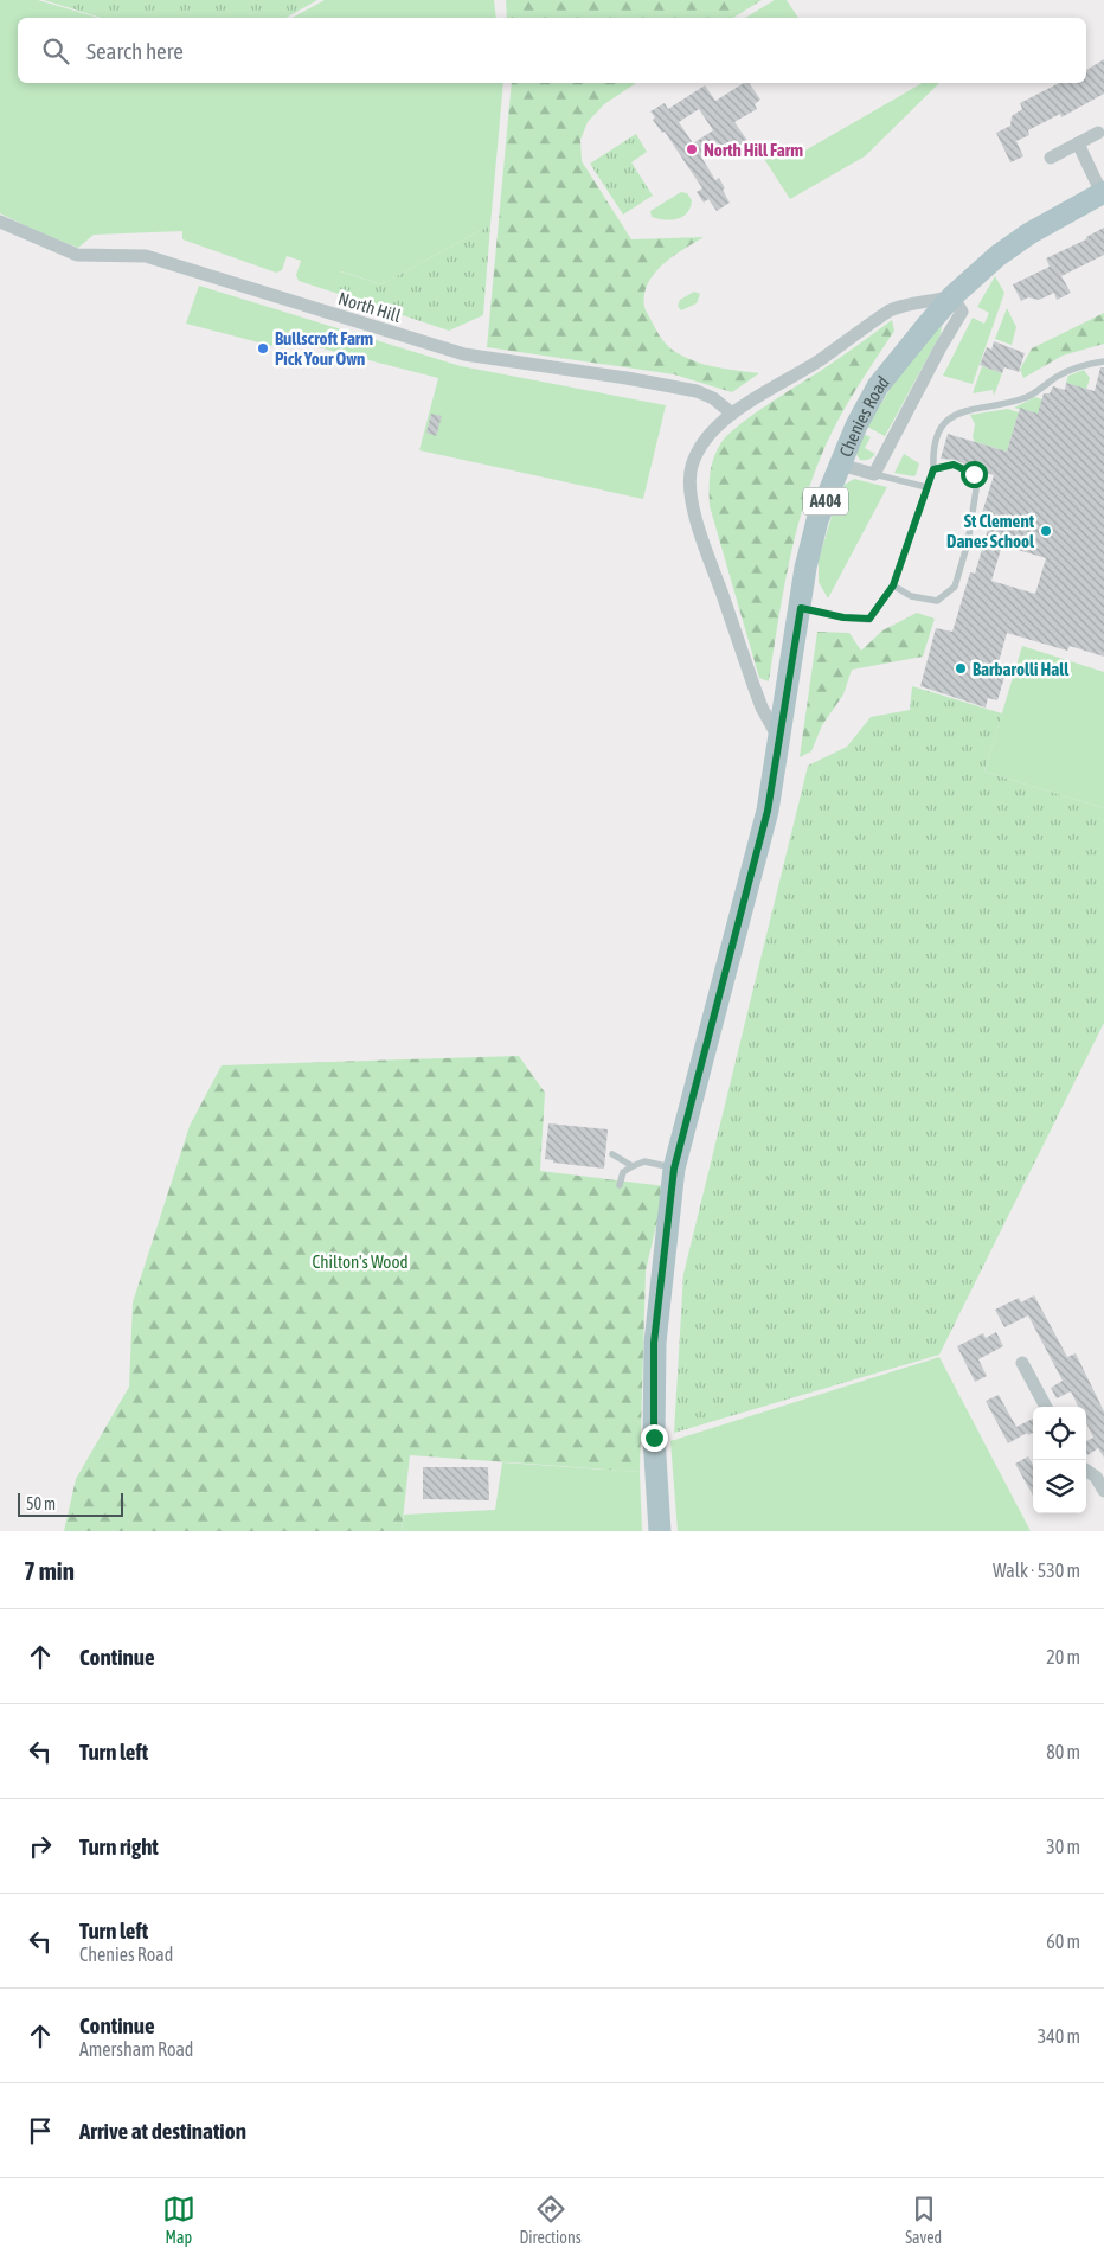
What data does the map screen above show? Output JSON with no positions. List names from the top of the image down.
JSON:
{
  "streets": {
    "main road": ["Chenies Road", "A404"],
    "street": ["North Hill"]
  },
  "crossings": [
    ["Chenies Road", "A404"]
  ],
  "parks": ["Chilton's Wood"],
  "places": [
    "North Hill Farm",
    "Bullscroft Farm Pick Your Own",
    "St Clement Danes School",
    "Barbarolli Hall"
  ],
  "scale_bar": "50 m",
  "page": {
    "search": "Search here",
    "scale": "50 m",
    "heading": ["7 min", "Walk · 530 m"],
    "list": [
      ["Continue", "20 m"],
      ["Turn left", "80 m"],
      ["Turn right", "30 m"],
      ["Turn left", "Chenies Road", "60 m"],
      ["Continue", "Amersham Road", "340 m"],
      "Arrive at destination"
    ],
    "nav": ["Map", "Directions", "Saved"]
  }
}
